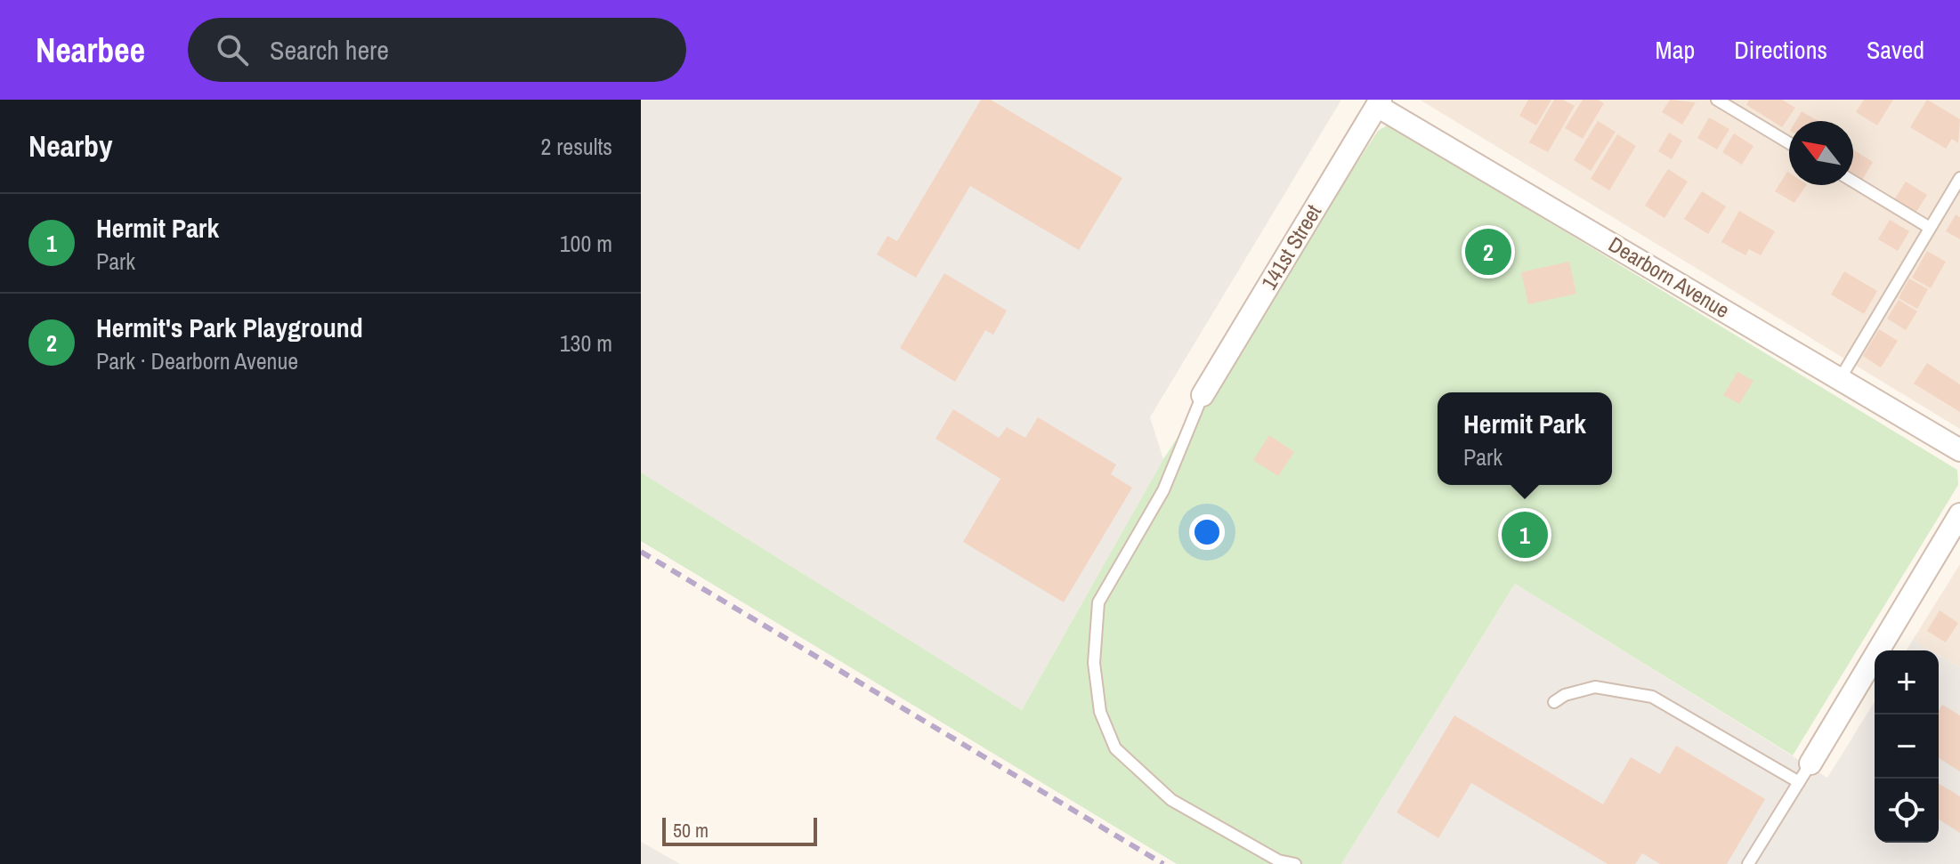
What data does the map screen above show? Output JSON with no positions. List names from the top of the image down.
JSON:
{
  "streets": {
    "street": ["141st Street", "Dearborn Avenue"]
  },
  "crossings": [
    ["141st Street", "Dearborn Avenue"]
  ],
  "scale_bar": "50 m",
  "north": "top left",
  "page": {
    "header": "Nearbee",
    "search": "Search here",
    "nav": ["Map", "Directions", "Saved"],
    "heading": ["Nearby", "2 results"],
    "list": [
      {
        "mark": "1",
        "name": "Hermit Park",
        "note": "Park",
        "value": "100 m"
      },
      {
        "mark": "2",
        "name": "Hermit's Park Playground",
        "note": "Park · Dearborn Avenue",
        "value": "130 m"
      }
    ],
    "pins": ["2", "1"],
    "popup": ["Hermit Park", "Park"],
    "map_buttons": ["+", "−"],
    "scale": "50 m"
  }
}
